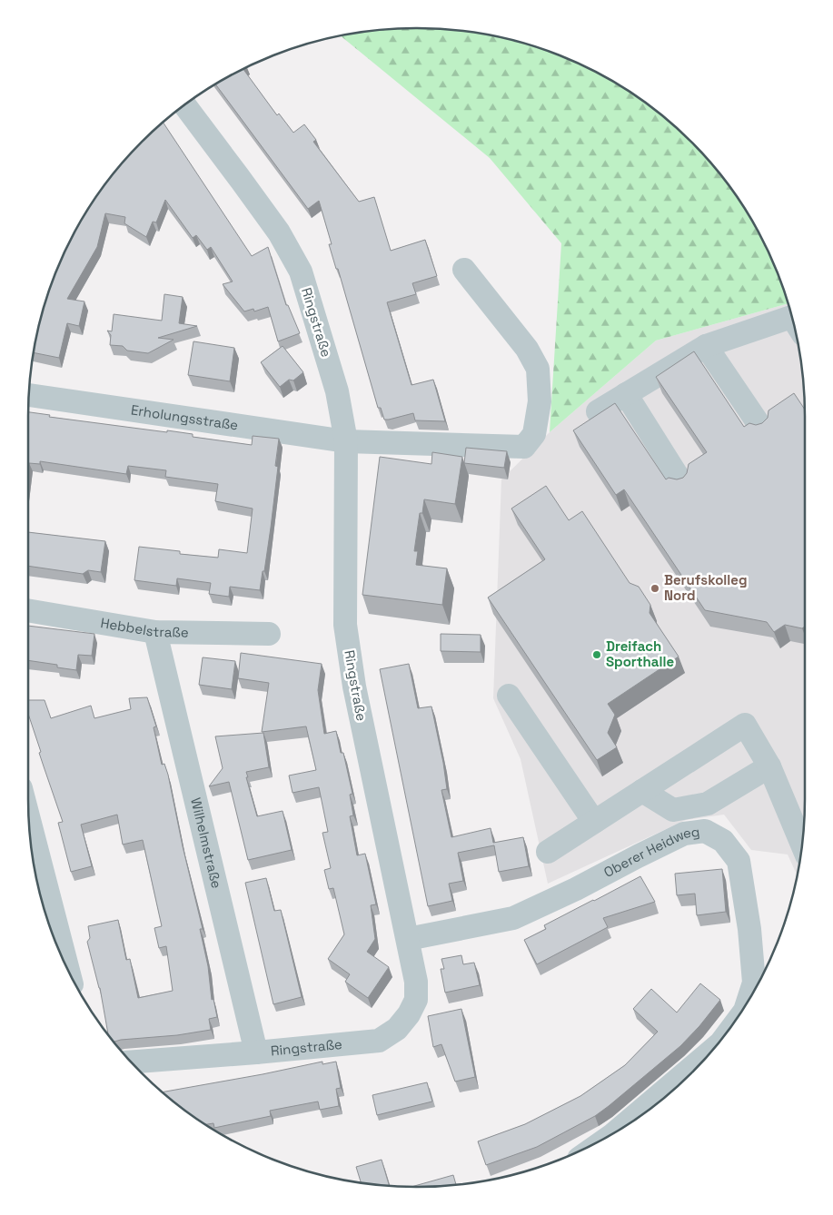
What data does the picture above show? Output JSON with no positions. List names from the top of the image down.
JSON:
{
  "streets": {
    "street": [
      "Ringstraße",
      "Erholungsstraße",
      "Hebbelstraße",
      "Wilhelmstraße",
      "Oberer Heidweg"
    ]
  },
  "crossings": [
    ["Ringstraße", "Erholungsstraße"],
    ["Ringstraße", "Wilhelmstraße"],
    ["Ringstraße", "Oberer Heidweg"],
    ["Hebbelstraße", "Wilhelmstraße"]
  ],
  "places": ["Berufskolleg Nord", "Dreifach Sporthalle"]
}
